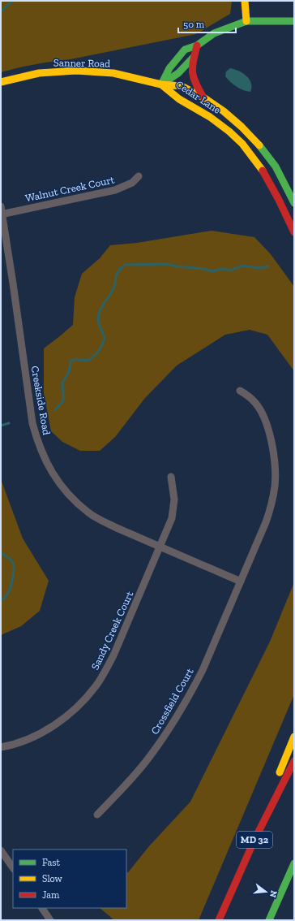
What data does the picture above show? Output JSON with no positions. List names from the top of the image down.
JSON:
{
  "streets": {
    "main road": ["Sanner Road", "Cedar Lane", "MD 32"],
    "street": [
      "Walnut Creek Court",
      "Creekside Road",
      "Sandy Creek Court",
      "Crossfield Court"
    ]
  },
  "crossings": [
    ["Sanner Road", "Cedar Lane"],
    ["Walnut Creek Court", "Creekside Road"],
    ["Creekside Road", "Sandy Creek Court"],
    ["Creekside Road", "Crossfield Court"]
  ],
  "legend": ["Fast", "Slow", "Jam"],
  "scale_bar": "50 m",
  "north": "right"
}
